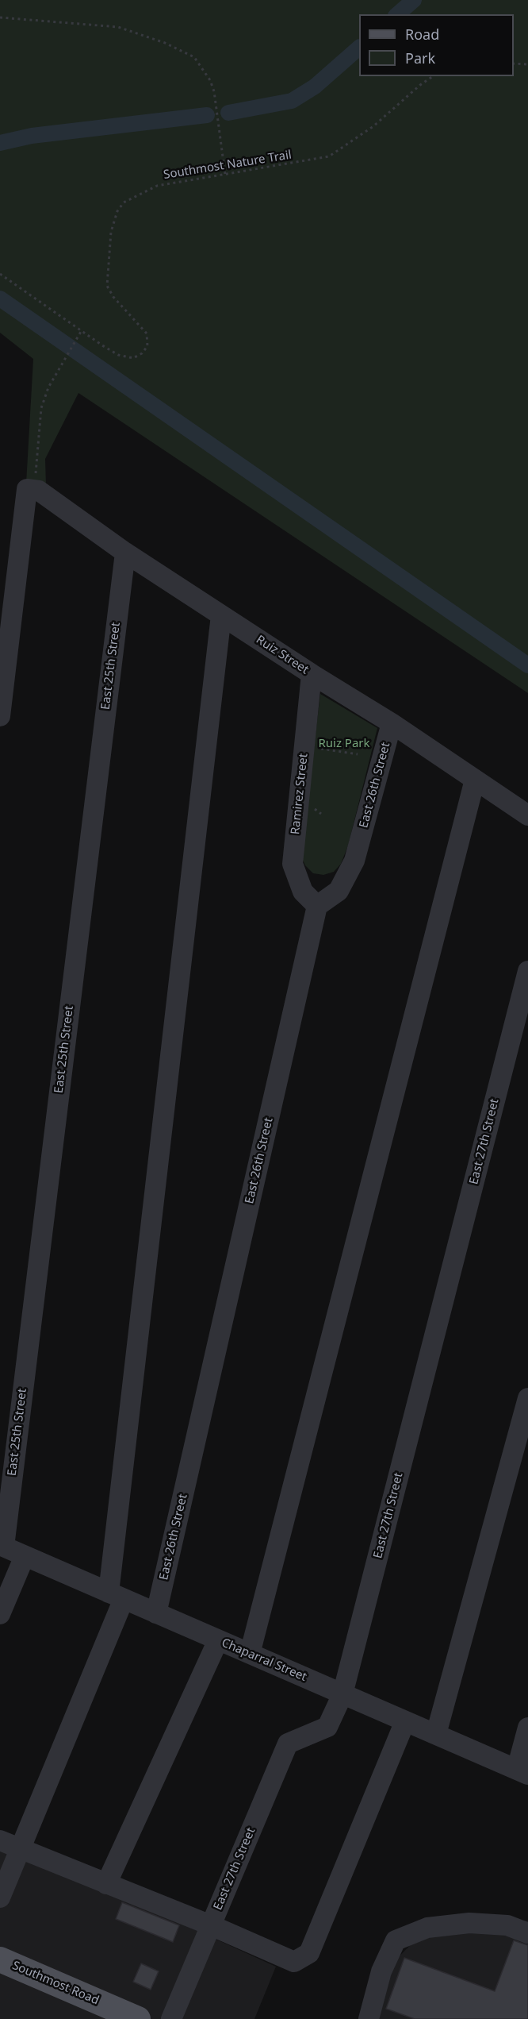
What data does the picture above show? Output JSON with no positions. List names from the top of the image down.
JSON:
{
  "streets": {
    "main road": ["Southmost Road"],
    "street": [
      "Ruiz Street",
      "East 25th Street",
      "East 26th Street",
      "Ramirez Street",
      "East 27th Street",
      "Chaparral Street"
    ],
    "path": ["Southmost Nature Trail"]
  },
  "crossings": [
    ["Ruiz Street", "East 25th Street"],
    ["Ruiz Street", "East 26th Street"],
    ["Ruiz Street", "Ramirez Street"],
    ["East 25th Street", "Chaparral Street"],
    ["East 26th Street", "Ramirez Street"],
    ["East 26th Street", "Chaparral Street"],
    ["East 27th Street", "Chaparral Street"]
  ],
  "parks": ["Ruiz Park"],
  "legend": ["Road", "Park"]
}
